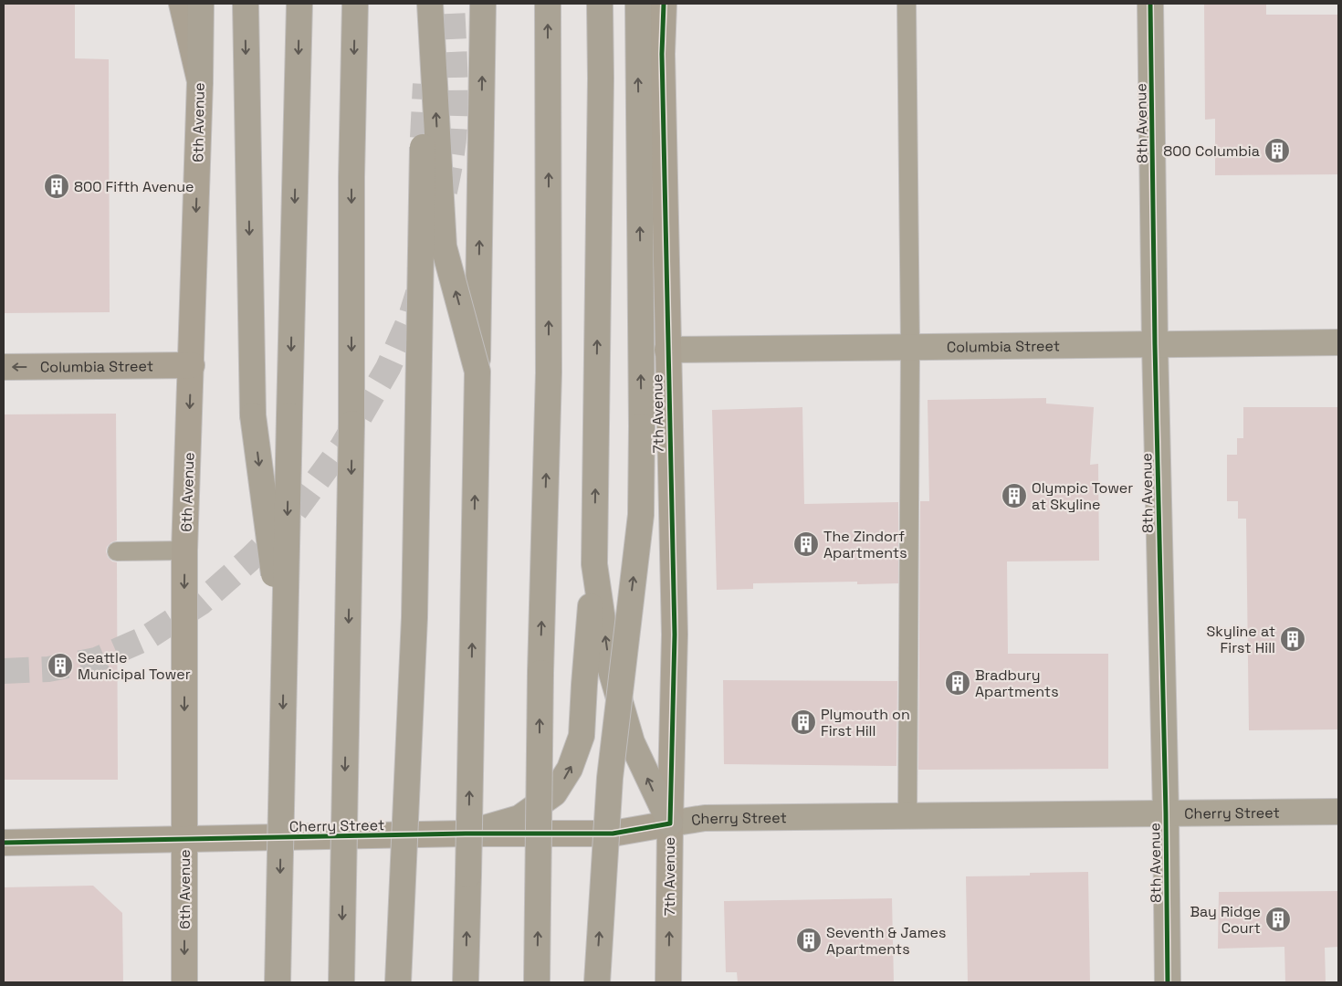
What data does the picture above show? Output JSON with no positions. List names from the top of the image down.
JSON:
{
  "streets": {
    "street": [
      "6th Avenue",
      "8th Avenue",
      "Columbia Street",
      "7th Avenue",
      "Cherry Street"
    ]
  },
  "crossings": [
    ["6th Avenue", "Columbia Street"],
    ["6th Avenue", "Cherry Street"],
    ["8th Avenue", "Columbia Street"],
    ["8th Avenue", "Cherry Street"],
    ["Columbia Street", "7th Avenue"],
    ["7th Avenue", "Cherry Street"]
  ],
  "one_way": ["6th Avenue"],
  "places": {
    "building": [
      "800 Columbia",
      "800 Fifth Avenue",
      "Olympic Tower at Skyline",
      "The Zindorf Apartments",
      "Skyline at First Hill",
      "Seattle Municipal Tower",
      "Bradbury Apartments",
      "Plymouth on First Hill",
      "Bay Ridge Court",
      "Seventh & James Apartments"
    ]
  }
}
